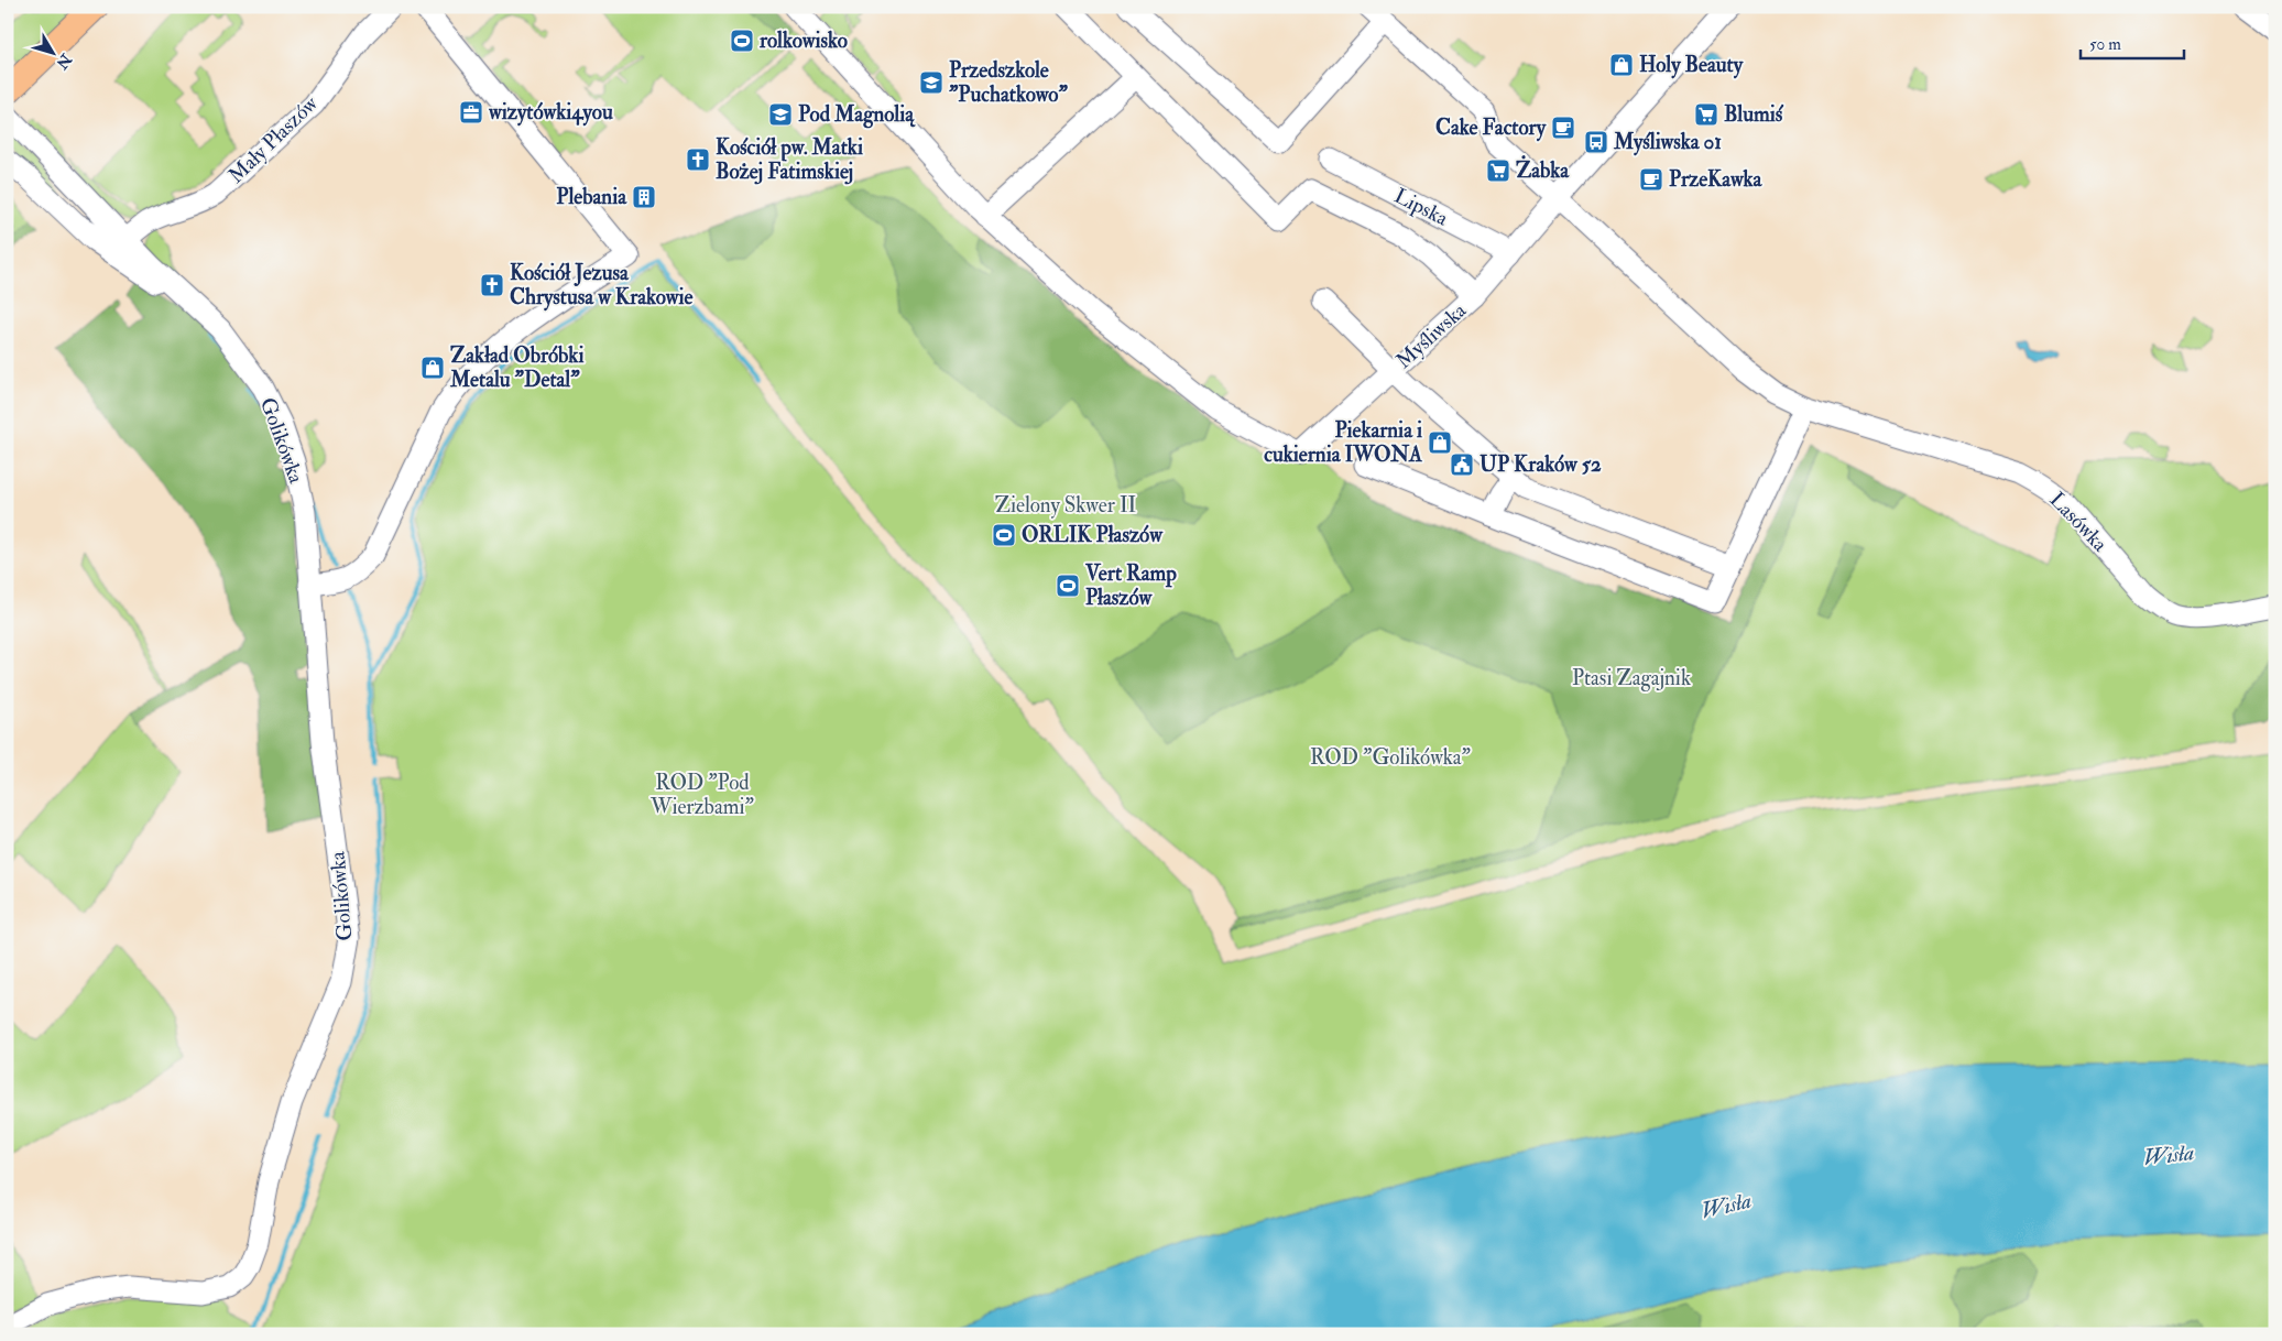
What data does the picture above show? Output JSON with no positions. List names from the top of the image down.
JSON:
{
  "streets": {
    "street": [
      "Mały Płaszów",
      "Lipska",
      "Myśliwska",
      "Golikówka",
      "Lasówka"
    ]
  },
  "crossings": [
    ["Mały Płaszów", "Golikówka"],
    ["Lipska", "Myśliwska"]
  ],
  "water": ["Wisła"],
  "parks": [
    "Zielony Skwer II",
    "Ptasi Zagajnik",
    "ROD \"Golikówka\"",
    "ROD \"Pod Wierzbami\""
  ],
  "places": {
    "sports": ["rolkowisko", "ORLIK Płaszów", "Vert Ramp Płaszów"],
    "shop": ["Holy Beauty", "Zakład Obróbki Metalu \"Detal\"", "Piekarnia i cukiernia IWONA"],
    "school or university": ["Przedszkole \"Puchatkowo\"", "Pod Magnolią"],
    "office": ["wizytówki4you"],
    "supermarket": ["Blumiś", "Żabka"],
    "cafe": ["Cake Factory", "PrzeKawka"],
    "bus stop": ["Myśliwska 01"],
    "church": ["Kościół pw. Matki Bożej Fatimskiej", "Kościół Jezusa Chrystusa w Krakowie"],
    "building": ["Plebania"],
    "public building": ["UP Kraków 52"]
  },
  "scale_bar": "50 m",
  "north": "bottom right"
}
